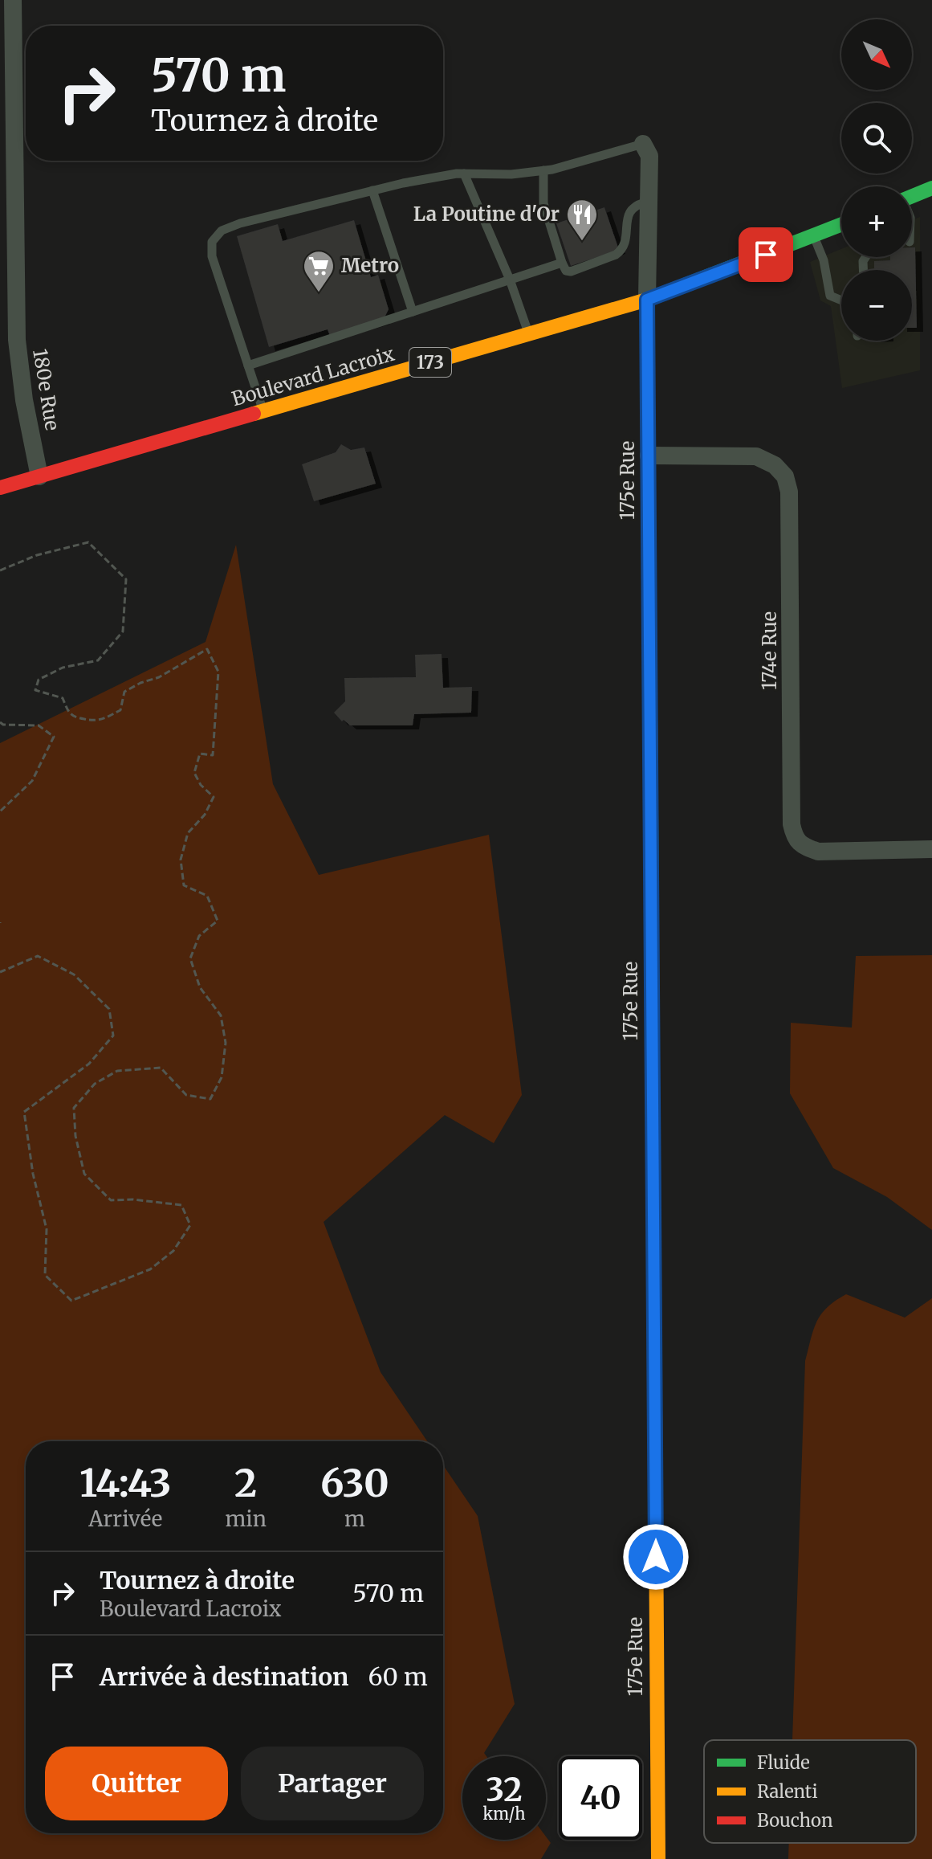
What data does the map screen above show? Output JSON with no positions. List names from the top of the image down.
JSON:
{
  "streets": {
    "street": [
      "173",
      "Boulevard Lacroix",
      "180e Rue",
      "175e Rue",
      "174e Rue"
    ]
  },
  "crossings": [
    ["Boulevard Lacroix", "180e Rue"],
    ["Boulevard Lacroix", "175e Rue"],
    ["175e Rue", "174e Rue"]
  ],
  "places": {
    "restaurant": ["La Poutine d'Or"],
    "supermarket": ["Metro"]
  },
  "legend": ["Fluide", "Ralenti", "Bouchon"],
  "north": "bottom right",
  "page": {
    "map_buttons": ["+", "−"],
    "turn": ["570 m", "Tournez à droite"],
    "eta": [
      "14:43",
      "Arrivée",
      "2",
      "min",
      "630",
      "m"
    ],
    "list": [
      {
        "name": "Tournez à droite",
        "note": "Boulevard Lacroix",
        "value": "570 m"
      },
      {
        "name": "Arrivée à destination",
        "value": "60 m"
      }
    ],
    "buttons": ["Quitter", "Partager"],
    "speed": "32 km/h",
    "limit": "40"
  }
}
